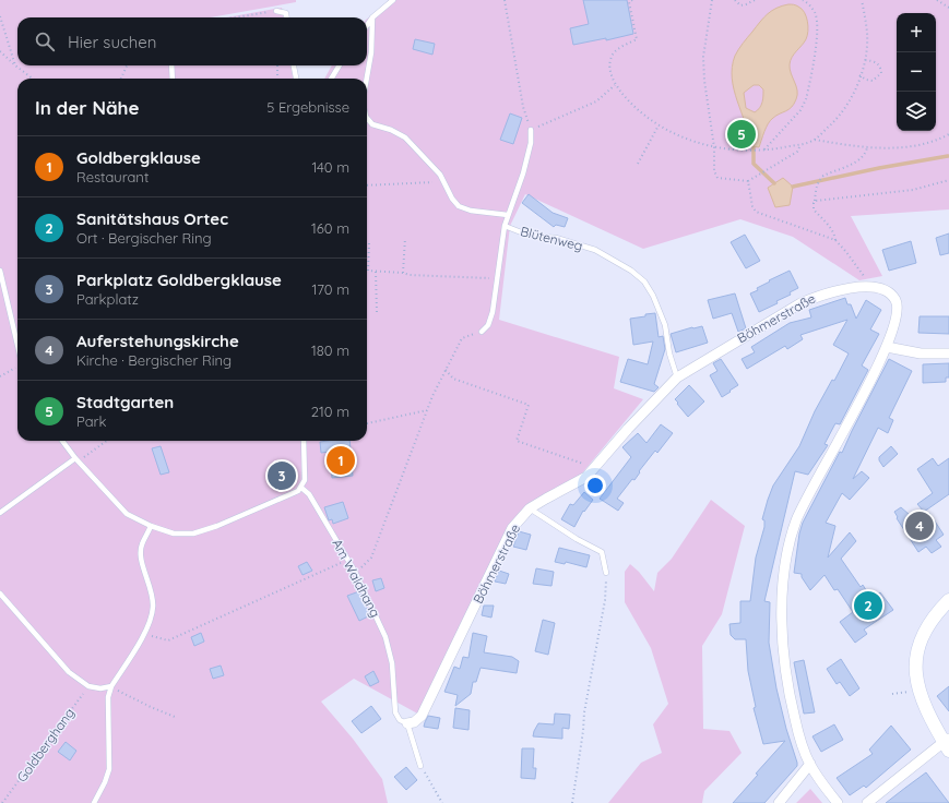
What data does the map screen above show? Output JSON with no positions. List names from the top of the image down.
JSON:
{
  "streets": {
    "street": ["Böhmerstraße"],
    "lane": ["Blütenweg", "Am Waldhang"],
    "path": ["Goldberghang"]
  },
  "crossings": [
    ["Blütenweg", "Böhmerstraße"],
    ["Böhmerstraße", "Am Waldhang"]
  ],
  "page": {
    "map_buttons": ["+", "−"],
    "search": "Hier suchen",
    "heading": ["In der Nähe", "5 Ergebnisse"],
    "pins": [
      "5",
      "1",
      "3",
      "4",
      "2"
    ],
    "list": [
      {
        "mark": "1",
        "name": "Goldbergklause",
        "note": "Restaurant",
        "value": "140 m"
      },
      {
        "mark": "2",
        "name": "Sanitätshaus Ortec",
        "note": "Ort · Bergischer Ring",
        "value": "160 m"
      },
      {
        "mark": "3",
        "name": "Parkplatz Goldbergklause",
        "note": "Parkplatz",
        "value": "170 m"
      },
      {
        "mark": "4",
        "name": "Auferstehungskirche",
        "note": "Kirche · Bergischer Ring",
        "value": "180 m"
      },
      {
        "mark": "5",
        "name": "Stadtgarten",
        "note": "Park",
        "value": "210 m"
      }
    ]
  }
}
